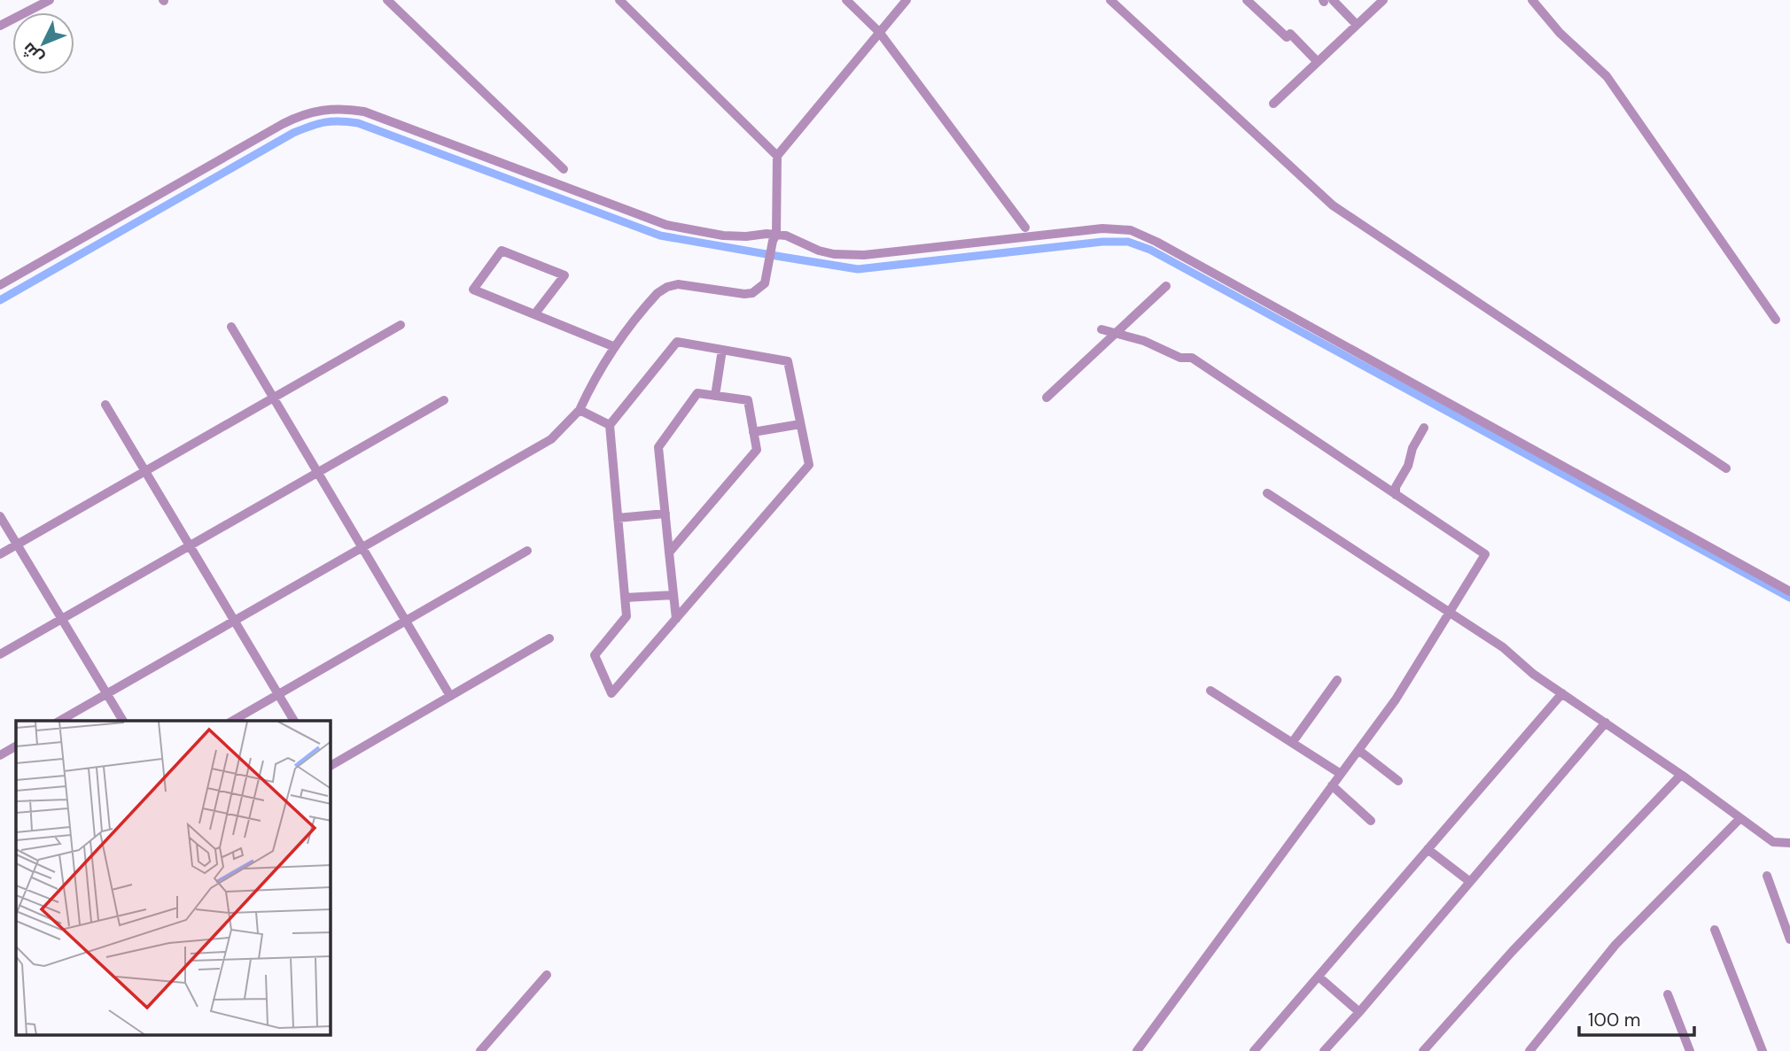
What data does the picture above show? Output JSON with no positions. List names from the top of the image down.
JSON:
{
  "scale_bar": "100 m",
  "north": "bottom left"
}
